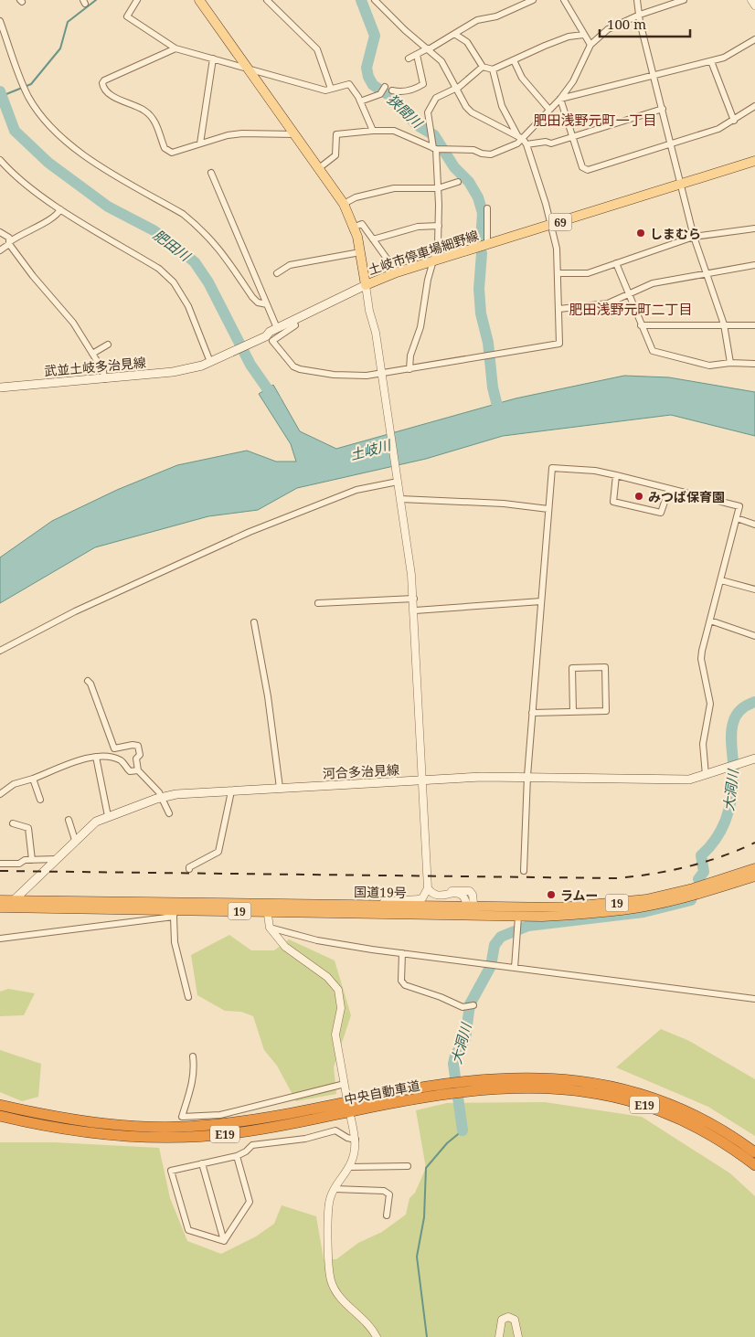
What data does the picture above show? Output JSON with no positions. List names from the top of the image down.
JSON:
{
  "streets": {
    "highway": [
      "国道19号",
      "19",
      "中央自動車道",
      "E19"
    ],
    "main road": [
      "69",
      "土岐市停車場細野線",
      "武並土岐多治見線",
      "河合多治見線"
    ]
  },
  "crossings": [
    ["土岐市停車場細野線", "武並土岐多治見線"],
    ["河合多治見線", "国道19号"]
  ],
  "districts": ["肥田浅野元町一丁目", "肥田浅野元町二丁目"],
  "water": [
    "狭間川",
    "肥田川",
    "土岐川",
    "大洞川"
  ],
  "places": ["しまむら", "みつば保育園", "ラムー"],
  "scale_bar": "100 m"
}
